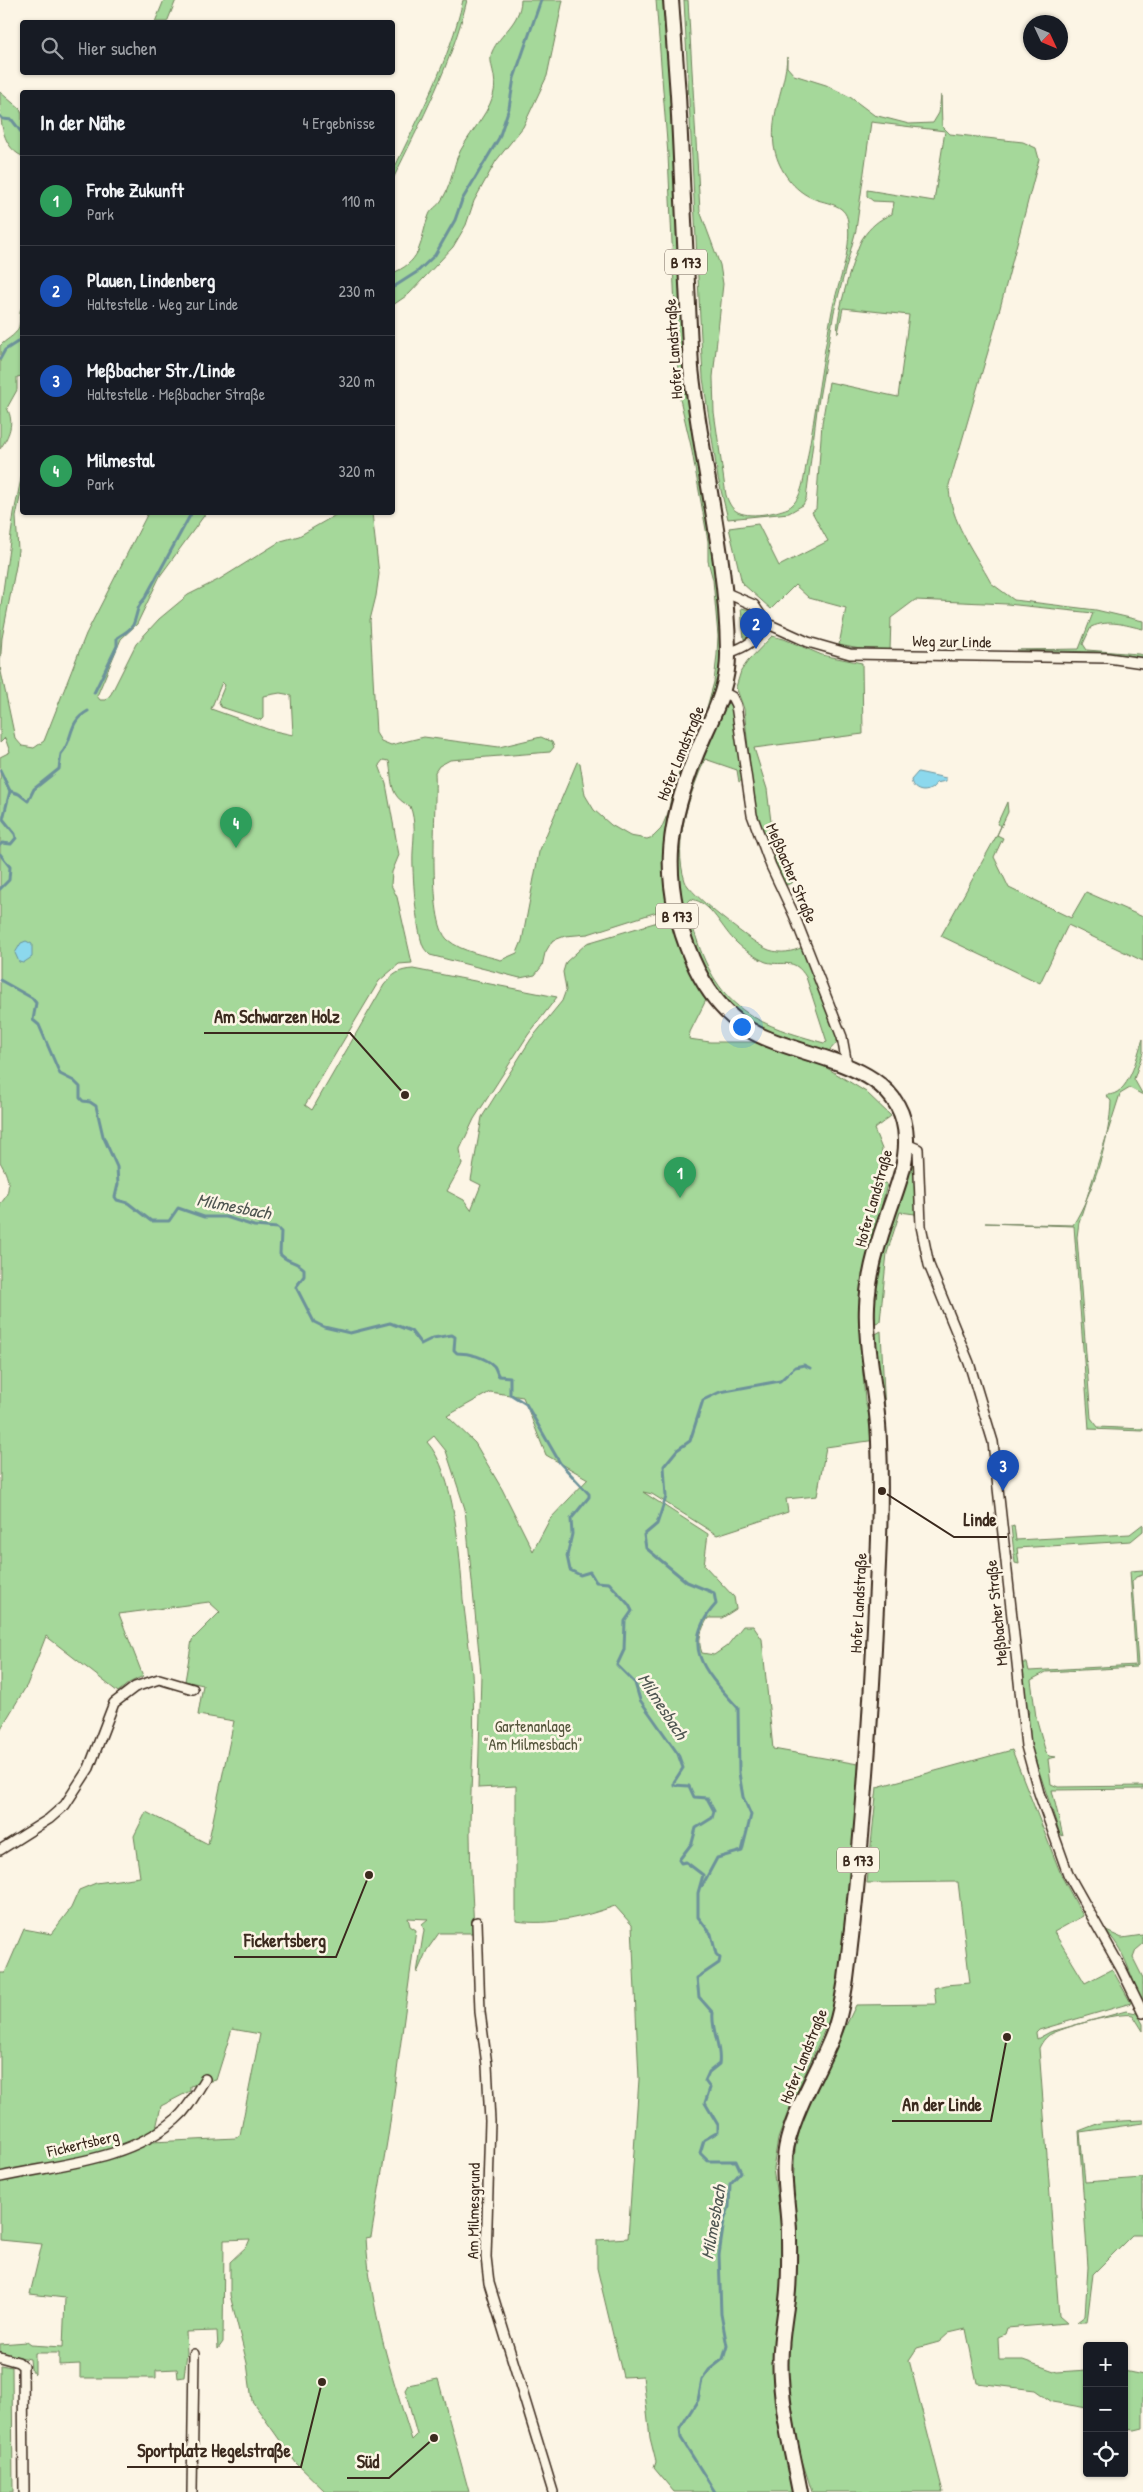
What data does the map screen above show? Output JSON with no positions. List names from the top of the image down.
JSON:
{
  "streets": {
    "main road": ["B 173", "Hofer Landstraße"],
    "street": [
      "Weg zur Linde",
      "Meßbacher Straße",
      "Fickertsberg",
      "Am Milmesgrund"
    ]
  },
  "crossings": [
    ["Hofer Landstraße", "Weg zur Linde"],
    ["Hofer Landstraße", "Meßbacher Straße"]
  ],
  "water": ["Milmesbach"],
  "parks": ["Gartenanlage \"Am Milmesbach\""],
  "places": [
    "Am Schwarzen Holz",
    "Linde",
    "Fickertsberg",
    "An der Linde",
    "Sportplatz Hegelstraße",
    "Süd"
  ],
  "north": "bottom right",
  "page": {
    "search": "Hier suchen",
    "heading": ["In der Nähe", "4 Ergebnisse"],
    "list": [
      {
        "mark": "1",
        "name": "Frohe Zukunft",
        "note": "Park",
        "value": "110 m"
      },
      {
        "mark": "2",
        "name": "Plauen, Lindenberg",
        "note": "Haltestelle · Weg zur Linde",
        "value": "230 m"
      },
      {
        "mark": "3",
        "name": "Meßbacher Str./Linde",
        "note": "Haltestelle · Meßbacher Straße",
        "value": "320 m"
      },
      {
        "mark": "4",
        "name": "Milmestal",
        "note": "Park",
        "value": "320 m"
      }
    ],
    "pins": [
      "2",
      "4",
      "1",
      "3"
    ],
    "map_buttons": ["+", "−"]
  }
}
